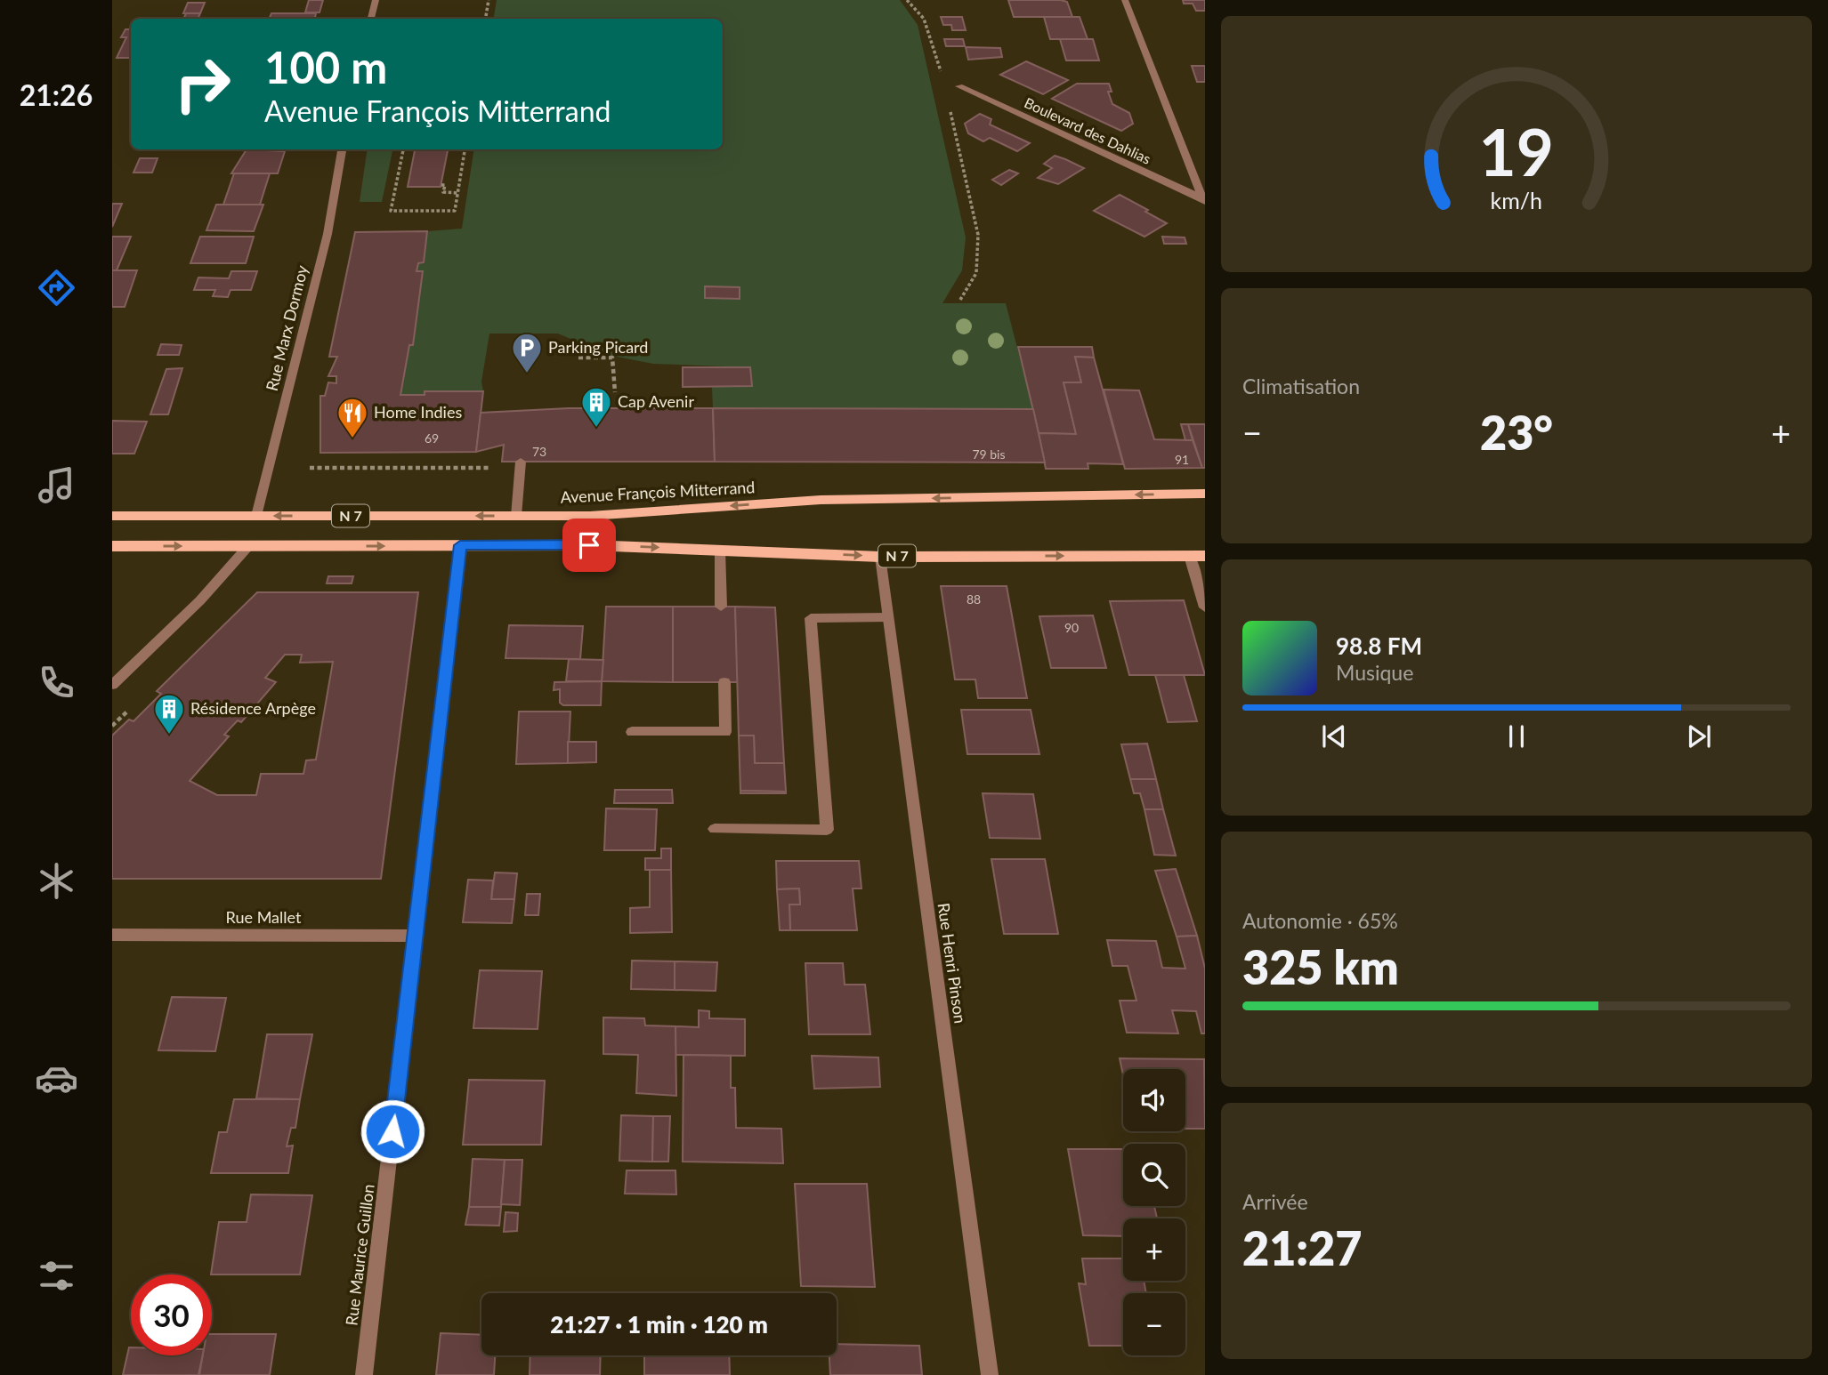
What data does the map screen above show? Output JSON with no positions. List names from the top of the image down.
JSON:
{
  "streets": {
    "main road": ["Avenue François Mitterrand", "N 7"],
    "street": [
      "Boulevard des Dahlias",
      "Rue Marx Dormoy",
      "Rue Mallet",
      "Rue Henri Pinson",
      "Rue Maurice Guillon"
    ]
  },
  "crossings": [
    ["Rue Marx Dormoy", "Avenue François Mitterrand"],
    ["N 7", "Rue Henri Pinson"],
    ["N 7", "Rue Maurice Guillon"],
    ["Rue Mallet", "Rue Maurice Guillon"]
  ],
  "places": {
    "parking": ["Parking Picard"],
    "building": ["Cap Avenir", "Résidence Arpège"],
    "restaurant": ["Home Indies"]
  },
  "house_numbers": [
    "69",
    "73",
    "79 bis",
    "91",
    "88",
    "90"
  ],
  "page": {
    "tabs": "21:26",
    "turn": ["100 m", "Avenue François Mitterrand"],
    "tile": [
      "Climatisation",
      ["Autonomie · 65%", "325 km"],
      ["Arrivée", "21:27"]
    ],
    "heat": ["−", "23°", "+"],
    "song": ["98.8 FM", "Musique"],
    "map_buttons": ["+", "−"],
    "limit": "30",
    "trip": "21:27 · 1 min · 120 m",
    "gauge": ["19", "km/h"]
  }
}
